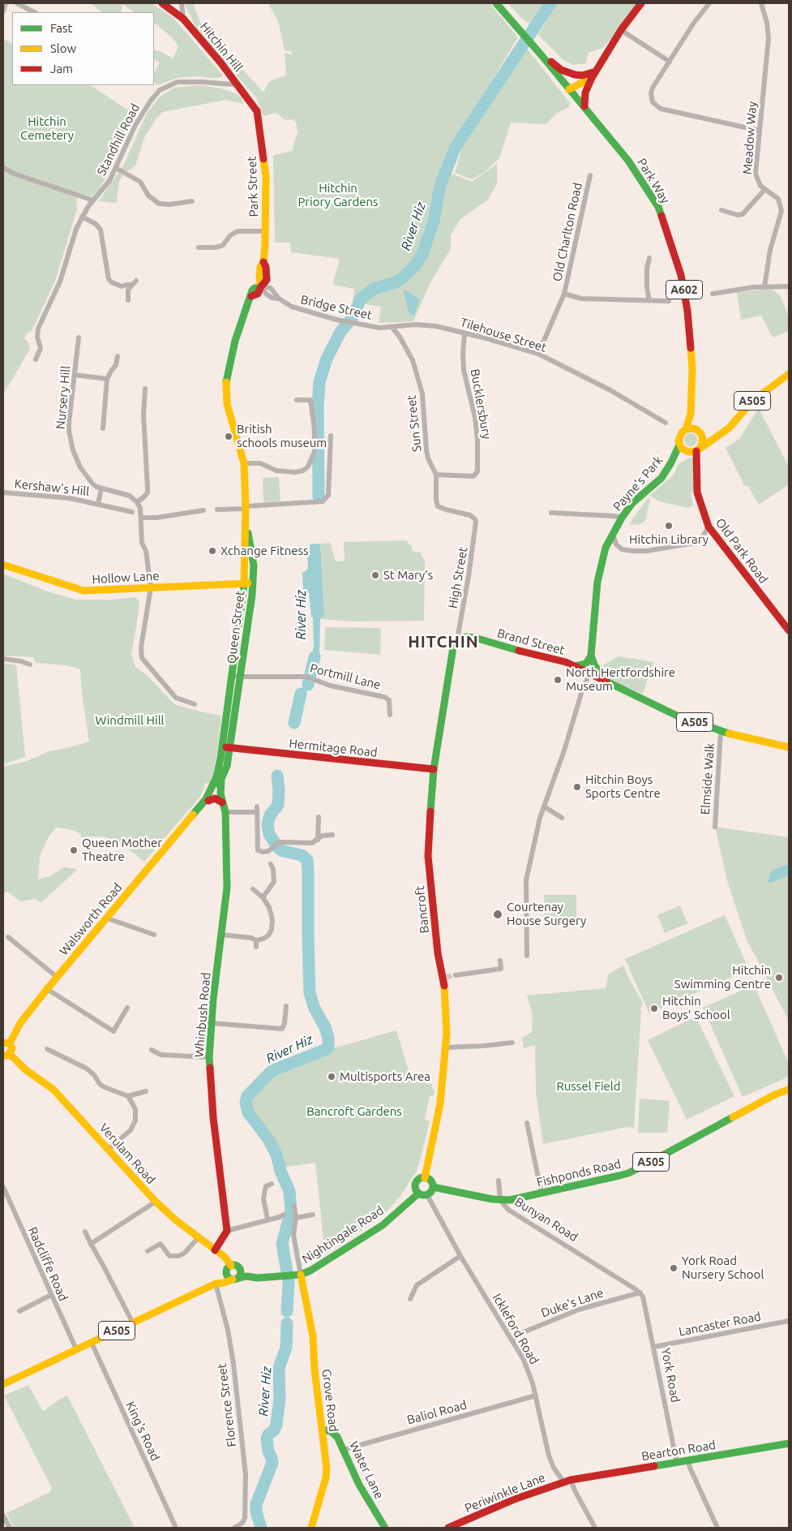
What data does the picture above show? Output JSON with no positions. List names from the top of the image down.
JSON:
{
  "streets": {
    "main road": [
      "Hitchin Hill",
      "Park Way",
      "Park Street",
      "A602",
      "A505",
      "Payne's Park",
      "Old Park Road",
      "Hollow Lane",
      "Queen Street",
      "Brand Street",
      "Hermitage Road",
      "Bancroft",
      "Walsworth Road",
      "Whinbush Road",
      "Verulam Road",
      "Fishponds Road",
      "Bunyan Road",
      "Nightingale Road",
      "Grove Road",
      "Bearton Road",
      "Water Lane",
      "Periwinkle Lane"
    ],
    "street": [
      "Meadow Way",
      "Standhill Road",
      "Old Charlton Road",
      "Bridge Street",
      "Tilehouse Street",
      "Nursery Hill",
      "Bucklersbury",
      "Sun Street",
      "Kershaw's Hill",
      "High Street",
      "Portmill Lane",
      "Elmside Walk",
      "Radcliffe Road",
      "Duke's Lane",
      "Lancaster Road",
      "Ickleford Road",
      "York Road",
      "Florence Street",
      "Baliol Road",
      "King's Road"
    ]
  },
  "crossings": [
    ["Hitchin Hill", "Standhill Road"],
    ["Hitchin Hill", "Park Street"],
    ["Park Way", "A505"],
    ["Park Way", "Payne's Park"],
    ["Park Way", "Old Park Road"],
    ["Park Street", "Bridge Street"],
    ["Park Street", "Queen Street"],
    ["Old Charlton Road", "Tilehouse Street"],
    ["Bridge Street", "Tilehouse Street"],
    ["Bridge Street", "Sun Street"],
    ["Bridge Street", "Queen Street"],
    ["Tilehouse Street", "Bucklersbury"],
    ["Tilehouse Street", "Sun Street"],
    ["Nursery Hill", "Kershaw's Hill"],
    ["A505", "Payne's Park"],
    ["A505", "Old Park Road"],
    ["A505", "Brand Street"],
    ["A505", "Elmside Walk"],
    ["Bucklersbury", "Sun Street"],
    ["Bucklersbury", "High Street"],
    ["Sun Street", "High Street"],
    ["Payne's Park", "Old Park Road"],
    ["Hollow Lane", "Queen Street"],
    ["High Street", "Brand Street"],
    ["High Street", "Bancroft"],
    ["Queen Street", "Portmill Lane"],
    ["Queen Street", "Hermitage Road"],
    ["Queen Street", "Walsworth Road"],
    ["Brand Street", "Bancroft"],
    ["Hermitage Road", "Bancroft"],
    ["Hermitage Road", "Walsworth Road"],
    ["Bancroft", "Bunyan Road"],
    ["Bancroft", "Nightingale Road"],
    ["Bancroft", "Ickleford Road"],
    ["Walsworth Road", "Whinbush Road"],
    ["Verulam Road", "Nightingale Road"],
    ["Fishponds Road", "Bunyan Road"],
    ["Bunyan Road", "Nightingale Road"],
    ["Bunyan Road", "Duke's Lane"],
    ["Bunyan Road", "Ickleford Road"],
    ["Bunyan Road", "York Road"],
    ["Nightingale Road", "Radcliffe Road"],
    ["Nightingale Road", "Ickleford Road"],
    ["Nightingale Road", "Grove Road"],
    ["Nightingale Road", "Florence Street"],
    ["Nightingale Road", "King's Road"],
    ["Duke's Lane", "Ickleford Road"],
    ["Duke's Lane", "York Road"],
    ["Lancaster Road", "York Road"],
    ["Ickleford Road", "Baliol Road"],
    ["Ickleford Road", "Periwinkle Lane"],
    ["York Road", "Bearton Road"],
    ["Grove Road", "Water Lane"],
    ["Baliol Road", "Water Lane"],
    ["Bearton Road", "Periwinkle Lane"]
  ],
  "districts": ["HITCHIN"],
  "water": ["River Hiz"],
  "parks": [
    "Hitchin Cemetery",
    "Hitchin Priory Gardens",
    "Windmill Hill",
    "Russel Field",
    "Bancroft Gardens"
  ],
  "places": [
    "British schools museum",
    "Hitchin Library",
    "Xchange Fitness",
    "St Mary's",
    "North Hertfordshire Museum",
    "Hitchin Boys Sports Centre",
    "Queen Mother Theatre",
    "Courtenay House Surgery",
    "Hitchin Swimming Centre",
    "Hitchin Boys' School",
    "Multisports Area",
    "York Road Nursery School"
  ],
  "legend": ["Fast", "Slow", "Jam"]
}
